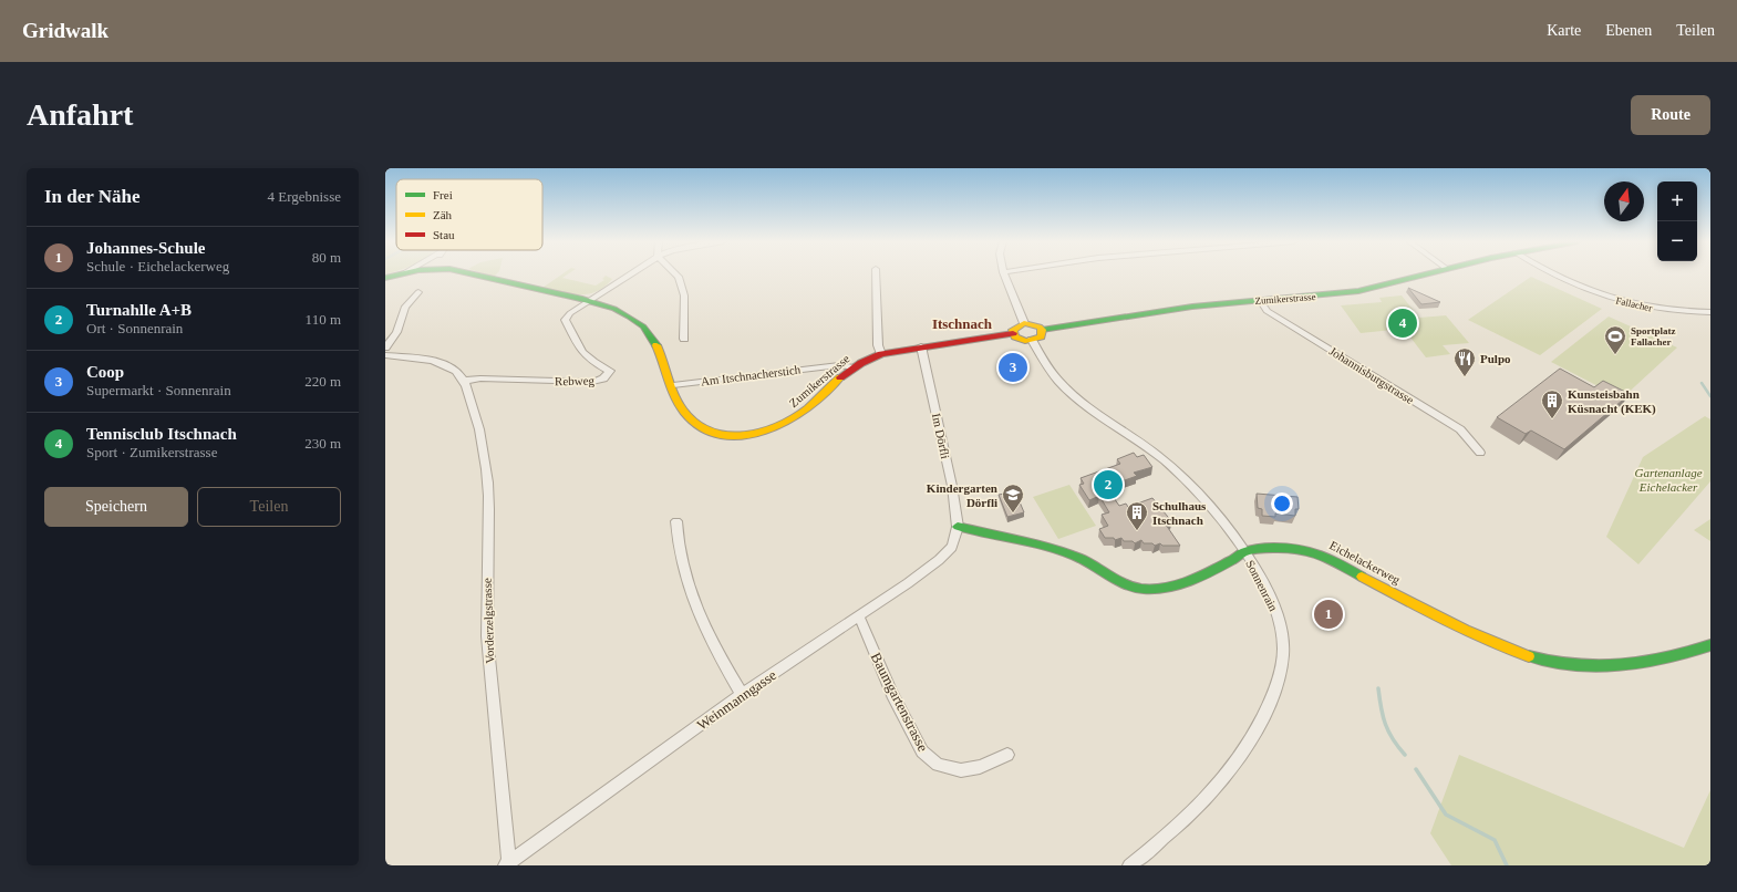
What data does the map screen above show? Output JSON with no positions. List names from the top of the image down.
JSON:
{
  "streets": {
    "main road": ["Zumikerstrasse", "Eichelackerweg"],
    "street": [
      "Fallacher",
      "Am Itschnacherstich",
      "Johannisburgstrasse",
      "Rebweg",
      "Im Dörfli",
      "Sonnenrain",
      "Vorderzelgstrasse",
      "Weinmanngasse",
      "Baumgartenstrasse"
    ]
  },
  "crossings": [
    ["Zumikerstrasse", "Am Itschnacherstich"],
    ["Zumikerstrasse", "Johannisburgstrasse"],
    ["Zumikerstrasse", "Rebweg"],
    ["Zumikerstrasse", "Im Dörfli"],
    ["Rebweg", "Vorderzelgstrasse"],
    ["Im Dörfli", "Eichelackerweg"],
    ["Im Dörfli", "Weinmanngasse"],
    ["Eichelackerweg", "Sonnenrain"],
    ["Eichelackerweg", "Weinmanngasse"],
    ["Vorderzelgstrasse", "Weinmanngasse"],
    ["Weinmanngasse", "Baumgartenstrasse"]
  ],
  "districts": ["Itschnach"],
  "parks": ["Gartenanlage Eichelacker"],
  "places": {
    "sports": ["Sportplatz Fallacher"],
    "restaurant": ["Pulpo"],
    "building": ["Kunsteisbahn Küsnacht (KEK)", "Schulhaus Itschnach"],
    "school or university": ["Kindergarten Dörfli"]
  },
  "legend": ["Frei", "Zäh", "Stau"],
  "north": "top",
  "page": {
    "header": "Gridwalk",
    "nav": ["Karte", "Ebenen", "Teilen"],
    "buttons": [
      "Route",
      ["Speichern", "Teilen"]
    ],
    "title": "Anfahrt",
    "heading": ["In der Nähe", "4 Ergebnisse"],
    "map_buttons": ["+", "−"],
    "list": [
      {
        "mark": "1",
        "name": "Johannes-Schule",
        "note": "Schule · Eichelackerweg",
        "value": "80 m"
      },
      {
        "mark": "2",
        "name": "Turnahlle A+B",
        "note": "Ort · Sonnenrain",
        "value": "110 m"
      },
      {
        "mark": "3",
        "name": "Coop",
        "note": "Supermarkt · Sonnenrain",
        "value": "220 m"
      },
      {
        "mark": "4",
        "name": "Tennisclub Itschnach",
        "note": "Sport · Zumikerstrasse",
        "value": "230 m"
      }
    ],
    "pins": [
      "4",
      "3",
      "2",
      "1"
    ]
  }
}
